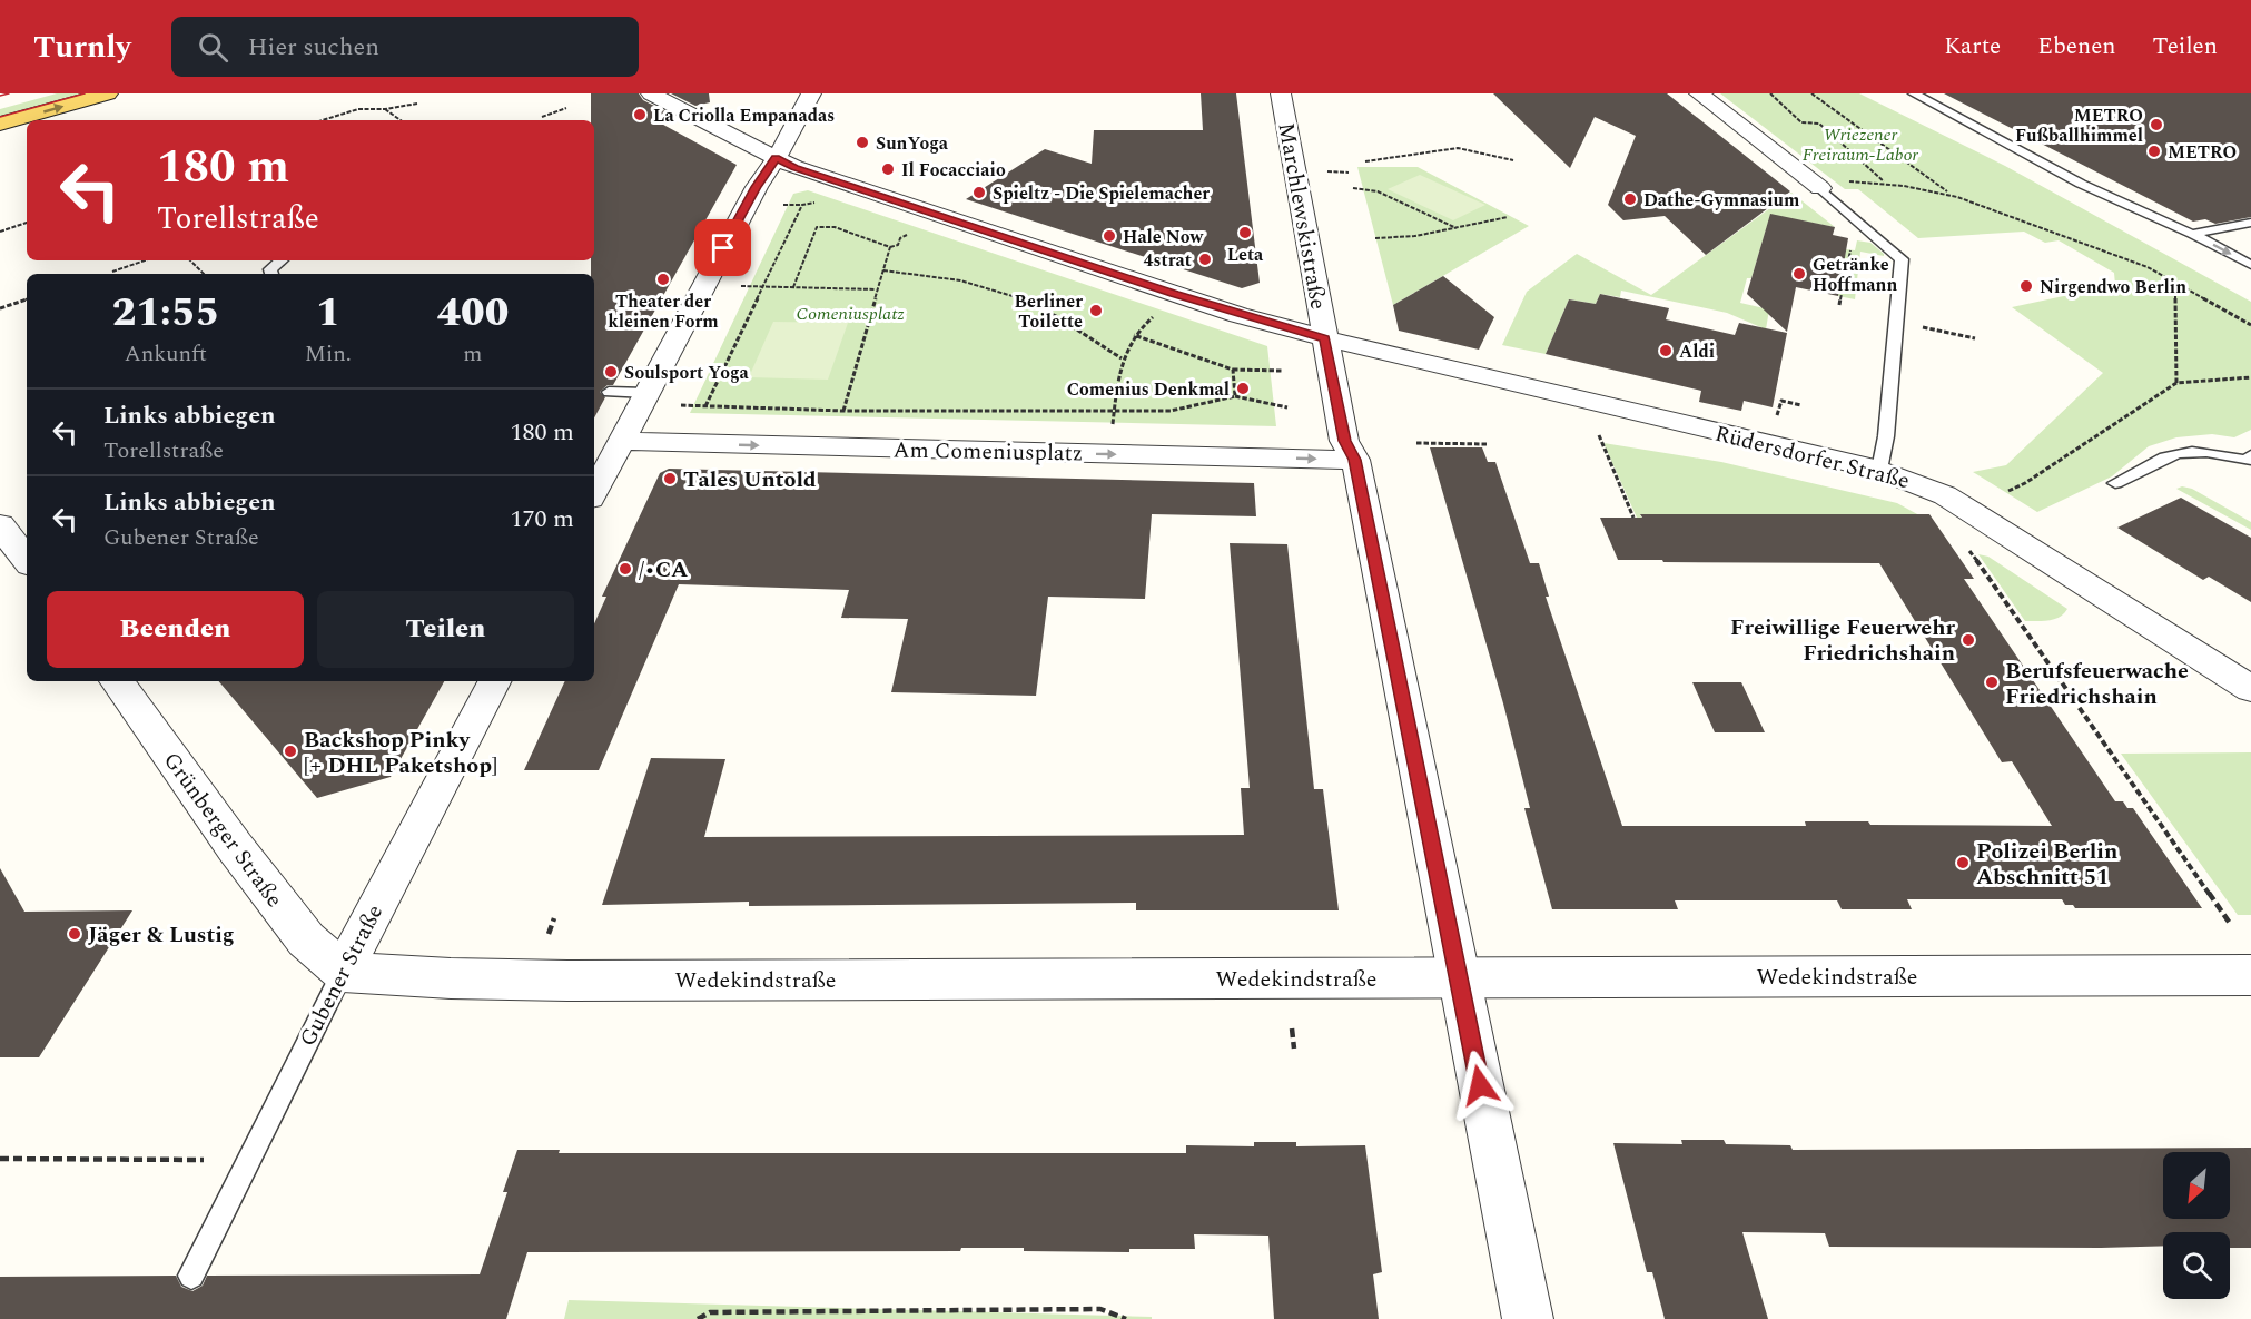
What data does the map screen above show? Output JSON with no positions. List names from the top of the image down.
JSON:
{
  "streets": {
    "street": [
      "Marchlewskistraße",
      "Am Comeniusplatz",
      "Rüdersdorfer Straße",
      "Grünberger Straße",
      "Gubener Straße",
      "Wedekindstraße"
    ]
  },
  "crossings": [
    ["Marchlewskistraße", "Am Comeniusplatz"],
    ["Marchlewskistraße", "Rüdersdorfer Straße"],
    ["Marchlewskistraße", "Wedekindstraße"],
    ["Grünberger Straße", "Gubener Straße"],
    ["Grünberger Straße", "Wedekindstraße"],
    ["Gubener Straße", "Wedekindstraße"]
  ],
  "one_way": ["Am Comeniusplatz"],
  "parks": ["Wriezener Freiraum-Labor", "Comeniusplatz"],
  "places": [
    "La Criolla Empanadas",
    "METRO Fußballhimmel",
    "SunYoga",
    "METRO",
    "Il Focacciaio",
    "Spieltz - Die Spielemacher",
    "Dathe-Gymnasium",
    "Leta",
    "Hale Now",
    "4strat",
    "Getränke Hoffmann",
    "Theater der kleinen Form",
    "Nirgendwo Berlin",
    "Berliner Toilette",
    "Aldi",
    "Soulsport Yoga",
    "Comenius Denkmal",
    "Tales Untold",
    "/•CA",
    "Freiwillige Feuerwehr Friedrichshain",
    "Berufsfeuerwache Friedrichshain",
    "Backshop Pinky [+ DHL Paketshop]",
    "Polizei Berlin Abschnitt 51",
    "Jäger & Lustig"
  ],
  "north": "bottom left",
  "page": {
    "header": "Turnly",
    "search": "Hier suchen",
    "nav": ["Karte", "Ebenen", "Teilen"],
    "turn": ["180 m", "Torellstraße"],
    "eta": [
      "21:55",
      "Ankunft",
      "1",
      "Min.",
      "400",
      "m"
    ],
    "list": [
      {
        "name": "Links abbiegen",
        "note": "Torellstraße",
        "value": "180 m"
      },
      {
        "name": "Links abbiegen",
        "note": "Gubener Straße",
        "value": "170 m"
      }
    ],
    "buttons": ["Beenden", "Teilen"]
  }
}
